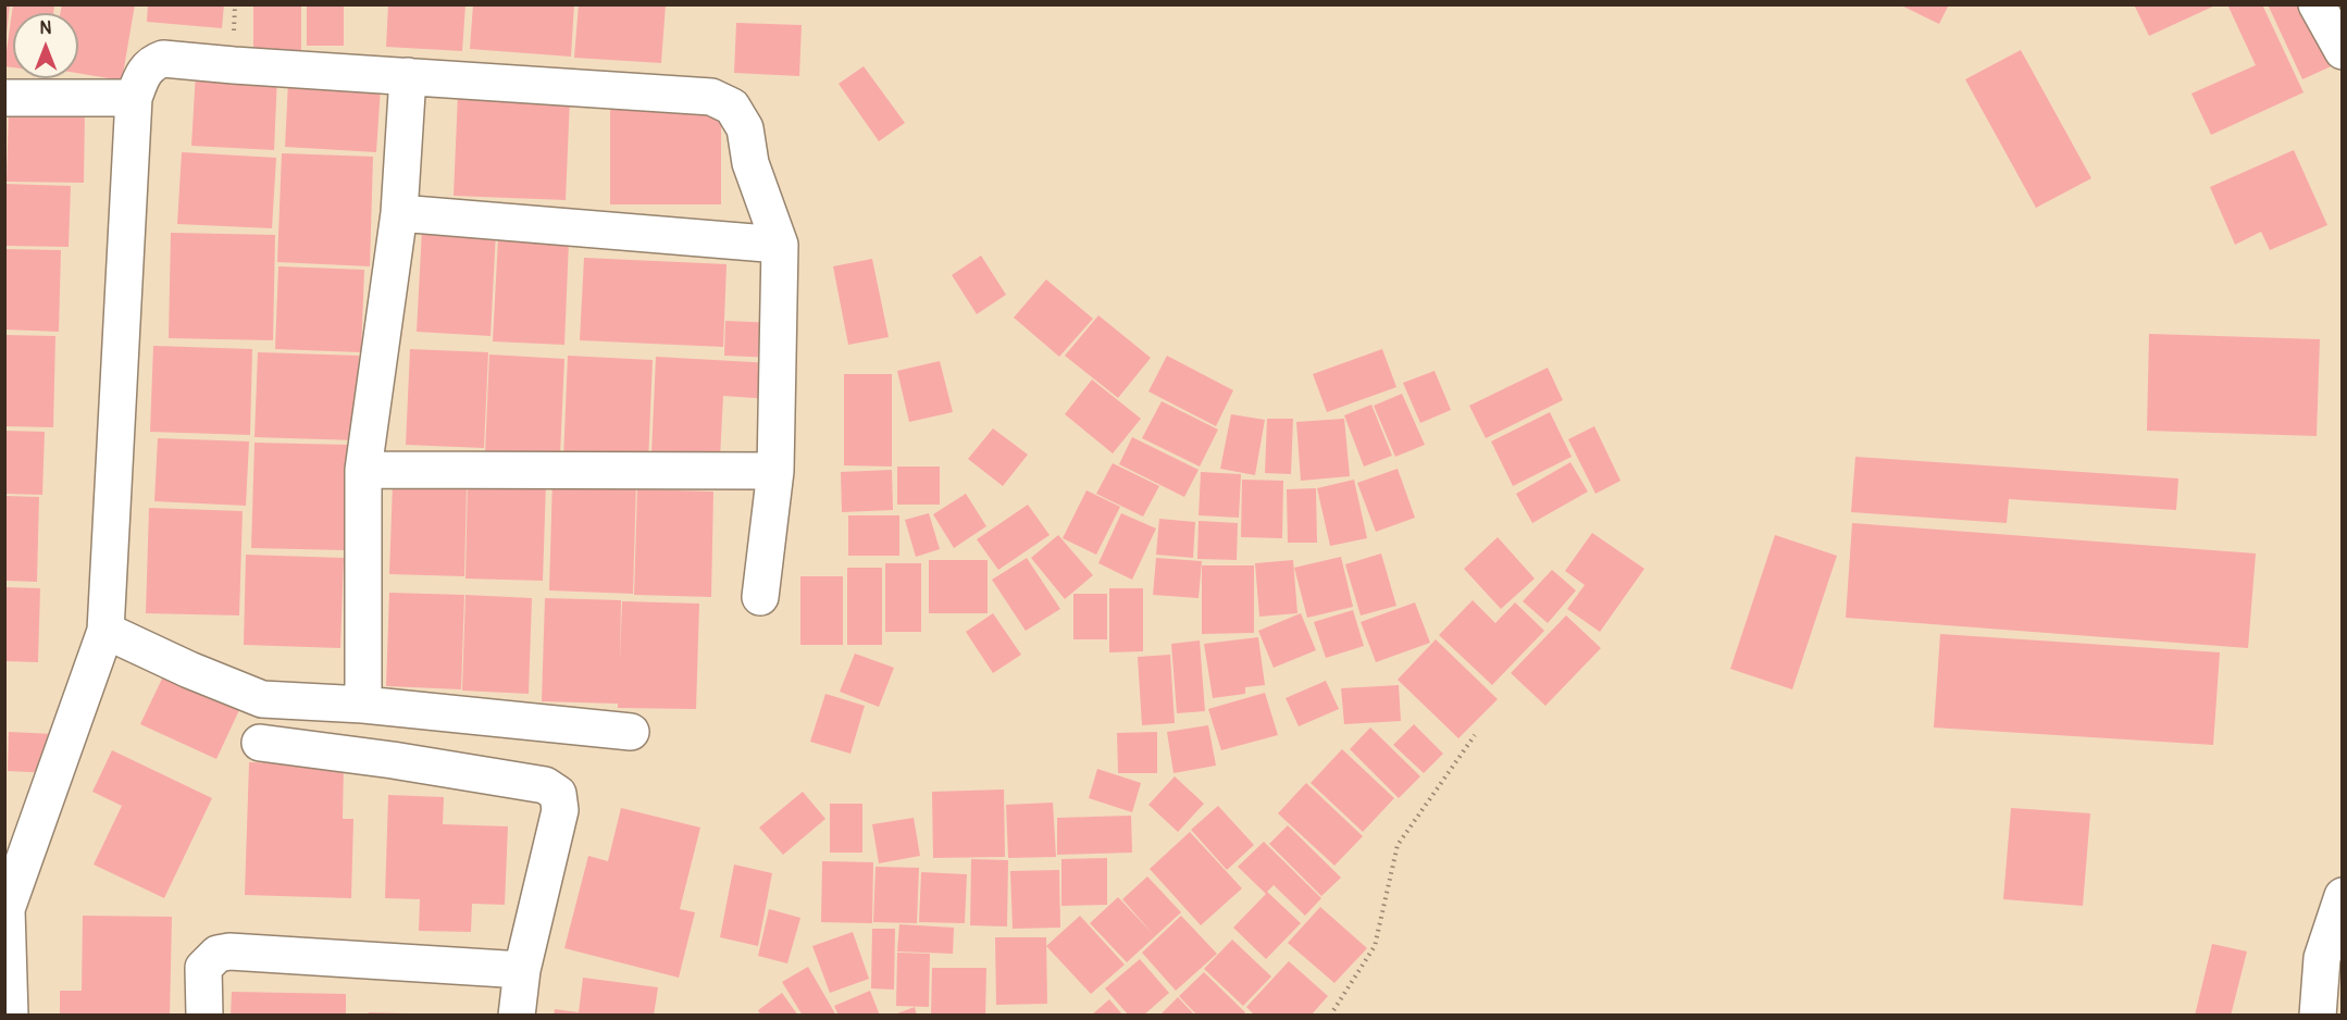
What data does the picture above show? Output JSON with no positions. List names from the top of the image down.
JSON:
{
  "north": "top"
}
